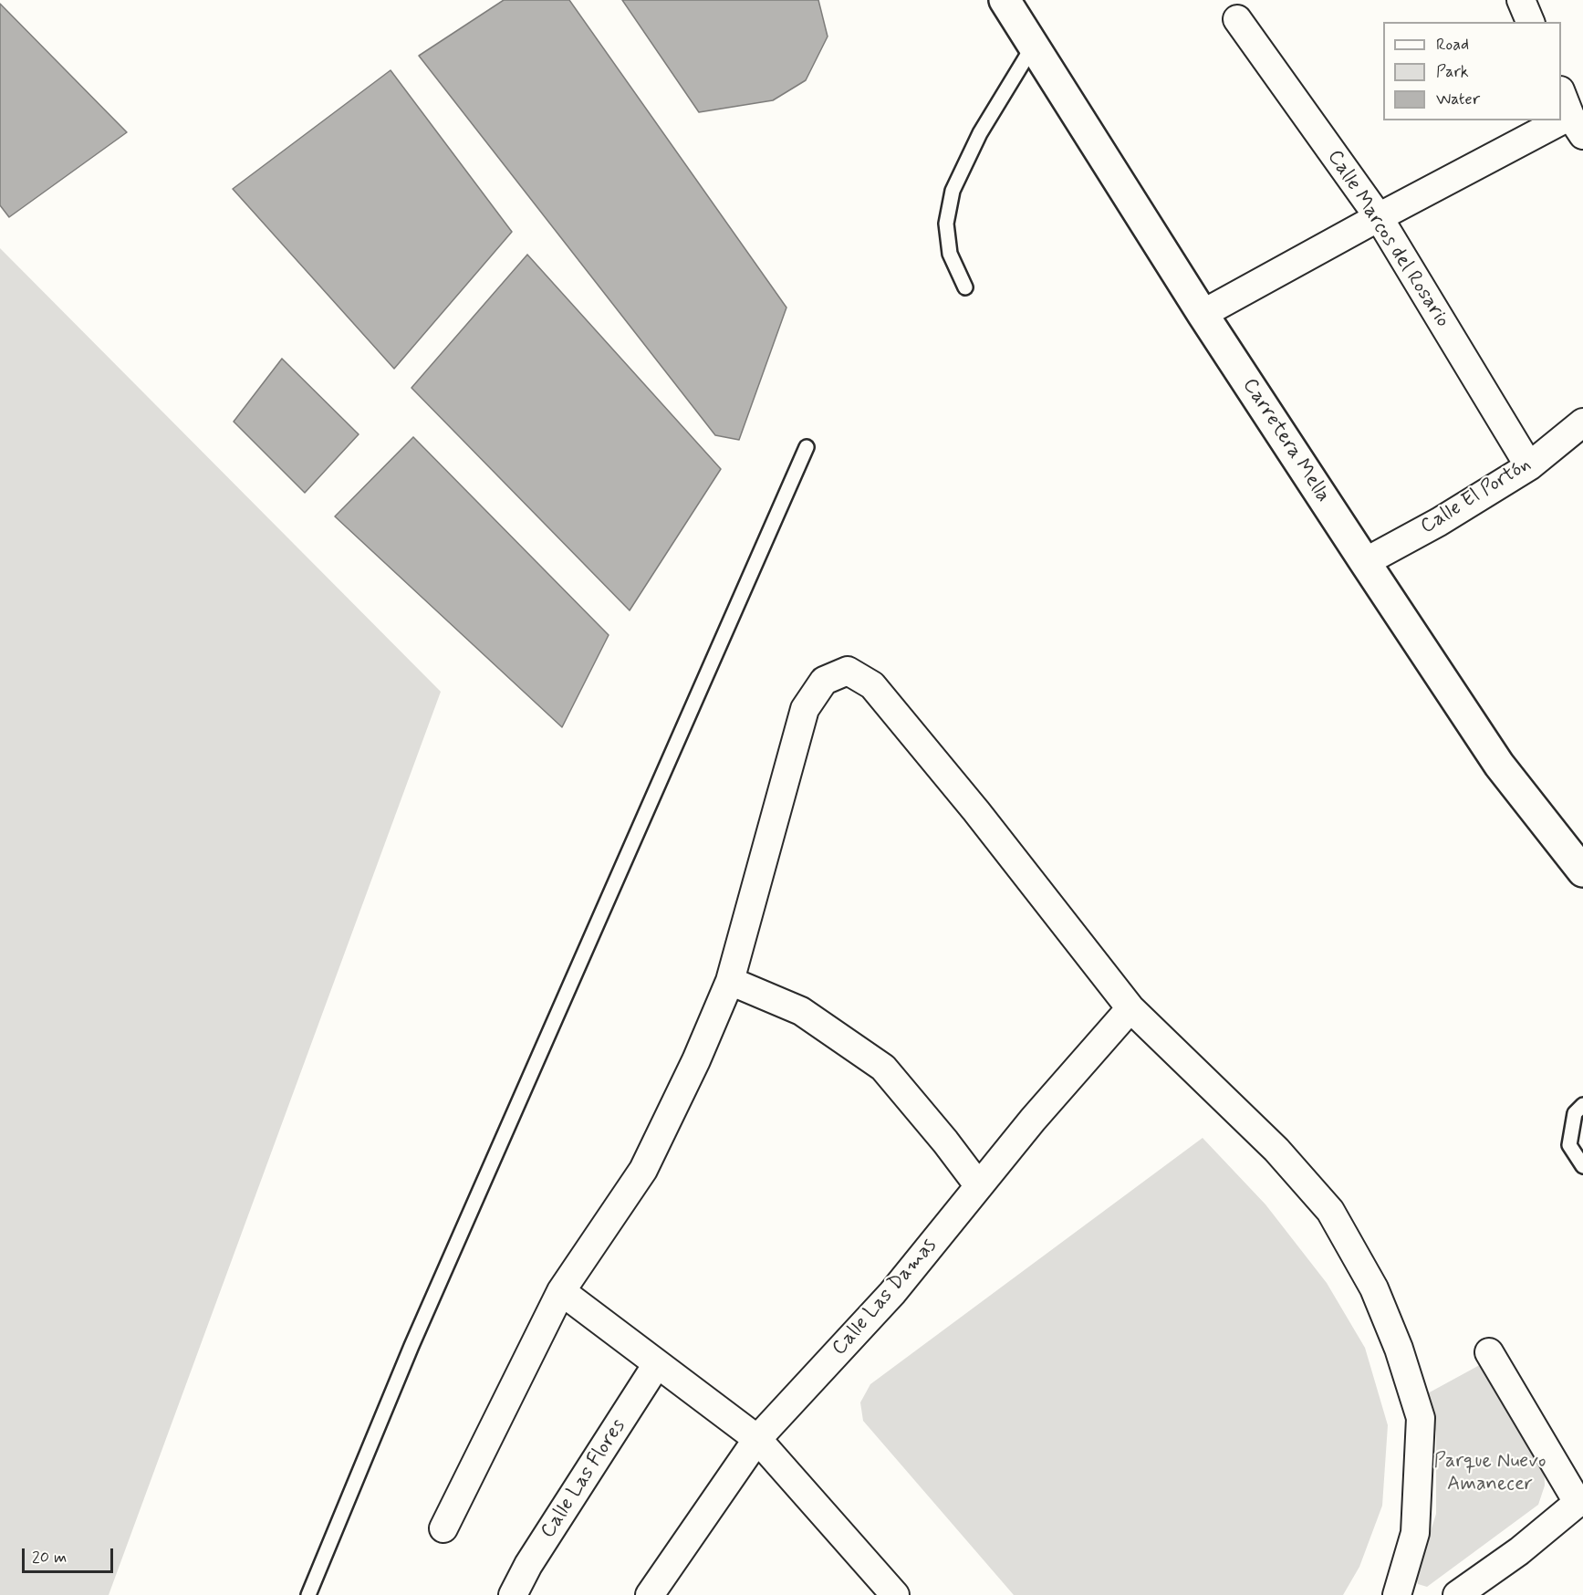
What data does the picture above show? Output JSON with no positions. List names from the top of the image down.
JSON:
{
  "streets": {
    "main road": ["Carretera Mella"],
    "street": [
      "Calle Marcos del Rosario",
      "Calle El Portón",
      "Calle Las Damas",
      "Calle Las Flores"
    ]
  },
  "crossings": [
    ["Calle Marcos del Rosario", "Calle El Portón"],
    ["Carretera Mella", "Calle El Portón"]
  ],
  "parks": ["Parque Nuevo Amanecer"],
  "legend": ["Road", "Park", "Water"],
  "scale_bar": "20 m"
}
